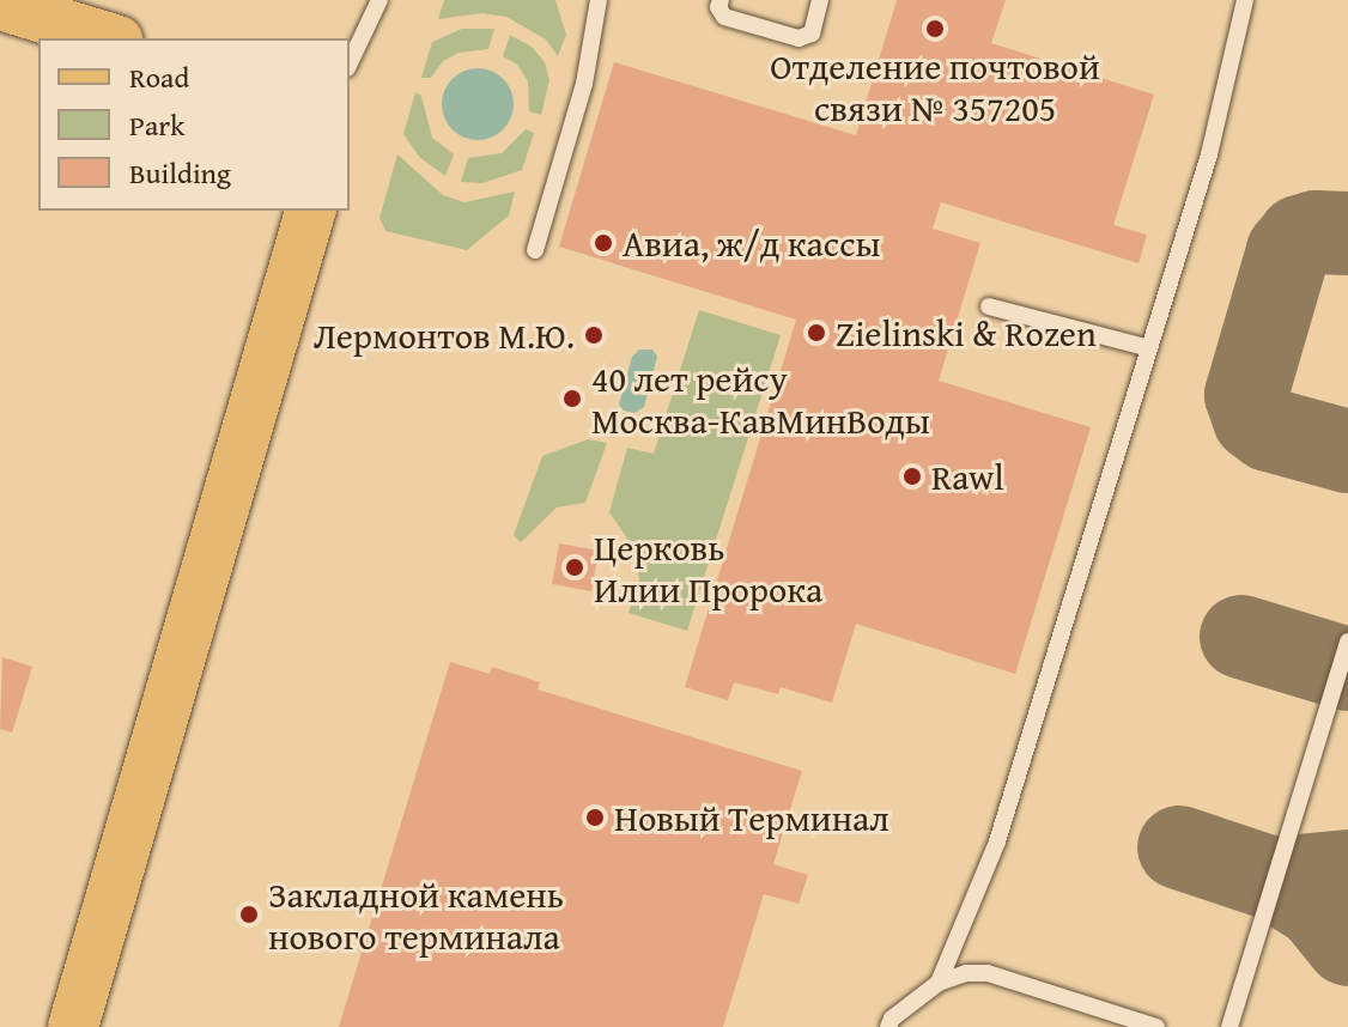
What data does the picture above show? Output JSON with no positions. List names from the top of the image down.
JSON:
{
  "places": [
    "Отделение почтовой связи № 357205",
    "Авиа, ж/д кассы",
    "Zielinski & Rozen",
    "Лермонтов М.Ю.",
    "40 лет рейсу Москва-КавМинВоды",
    "Rawl",
    "Церковь Илии Пророка",
    "Новый Терминал",
    "Закладной камень нового терминала"
  ],
  "legend": ["Road", "Park", "Building"]
}
